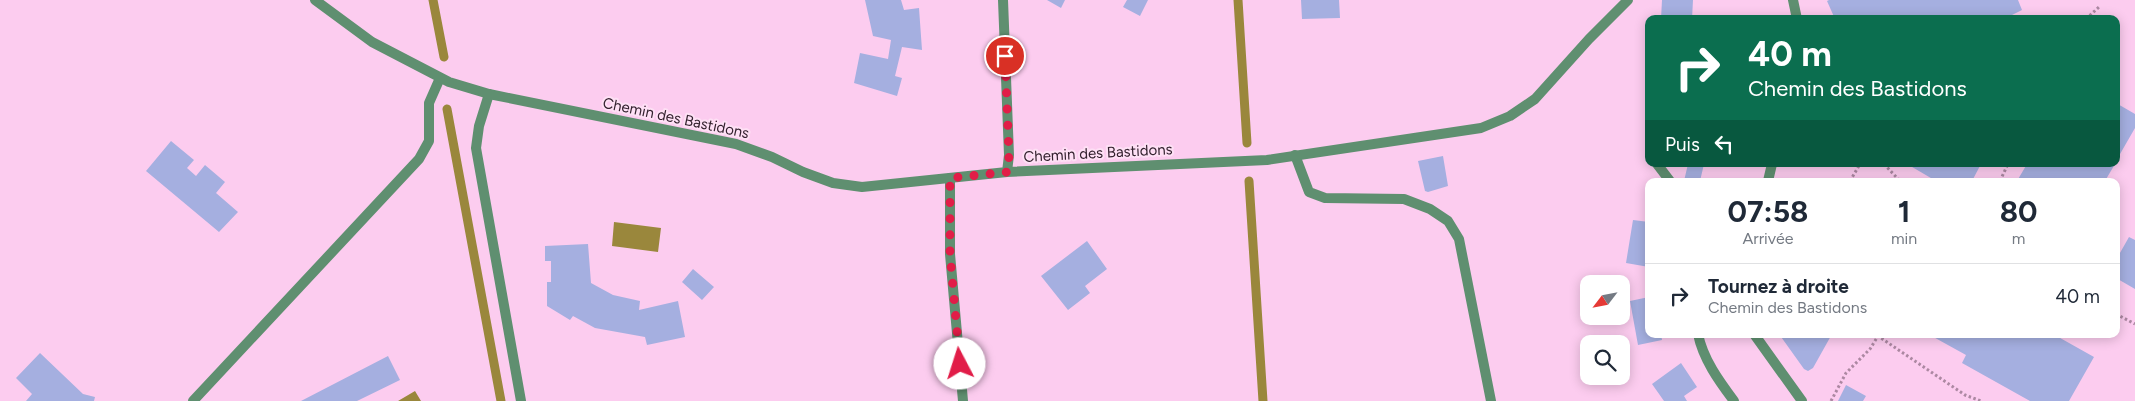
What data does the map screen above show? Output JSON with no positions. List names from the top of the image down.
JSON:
{
  "streets": {
    "street": ["Chemin des Bastidons"]
  },
  "north": "bottom left",
  "page": {
    "turn": ["40 m", "Chemin des Bastidons"],
    "then": "Puis",
    "eta": [
      "07:58",
      "Arrivée",
      "1",
      "min",
      "80",
      "m"
    ],
    "list": [
      {
        "name": "Tournez à droite",
        "note": "Chemin des Bastidons",
        "value": "40 m"
      }
    ]
  }
}
